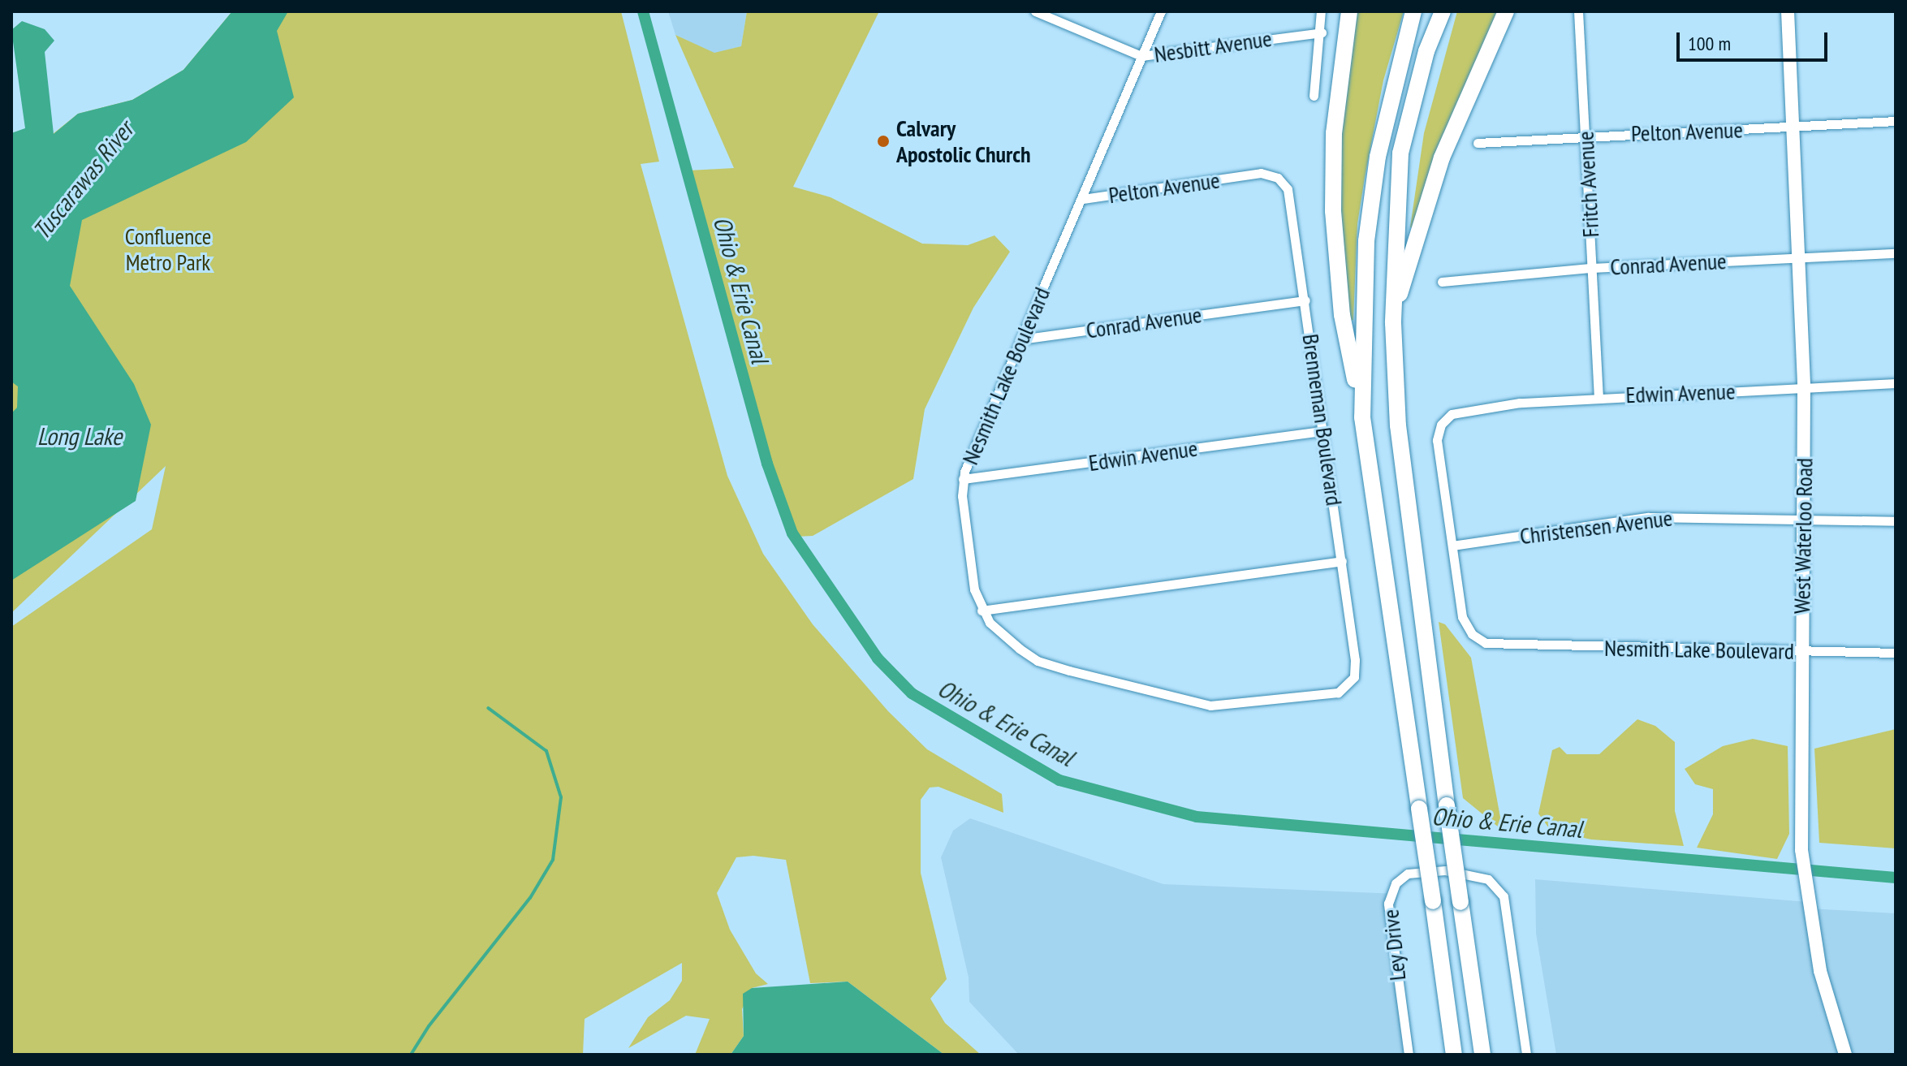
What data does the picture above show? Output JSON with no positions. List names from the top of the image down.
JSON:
{
  "streets": {
    "main road": ["West Waterloo Road"],
    "street": [
      "Nesbitt Avenue",
      "Pelton Avenue",
      "Fritch Avenue",
      "Conrad Avenue",
      "Nesmith Lake Boulevard",
      "Edwin Avenue",
      "Brenneman Boulevard",
      "Christensen Avenue",
      "Ley Drive"
    ]
  },
  "crossings": [
    ["Nesbitt Avenue", "Nesmith Lake Boulevard"],
    ["Pelton Avenue", "Fritch Avenue"],
    ["Pelton Avenue", "Nesmith Lake Boulevard"],
    ["Pelton Avenue", "Brenneman Boulevard"],
    ["Pelton Avenue", "West Waterloo Road"],
    ["Fritch Avenue", "Conrad Avenue"],
    ["Fritch Avenue", "Edwin Avenue"],
    ["Conrad Avenue", "Nesmith Lake Boulevard"],
    ["Conrad Avenue", "Brenneman Boulevard"],
    ["Conrad Avenue", "West Waterloo Road"],
    ["Nesmith Lake Boulevard", "Edwin Avenue"],
    ["Nesmith Lake Boulevard", "Brenneman Boulevard"],
    ["Nesmith Lake Boulevard", "Christensen Avenue"],
    ["Nesmith Lake Boulevard", "West Waterloo Road"],
    ["Edwin Avenue", "Brenneman Boulevard"],
    ["Edwin Avenue", "Christensen Avenue"],
    ["Edwin Avenue", "West Waterloo Road"],
    ["Christensen Avenue", "West Waterloo Road"]
  ],
  "water": ["Tuscarawas River", "Ohio & Erie Canal", "Long Lake"],
  "parks": ["Confluence Metro Park"],
  "places": ["Calvary Apostolic Church"],
  "scale_bar": "100 m"
}
